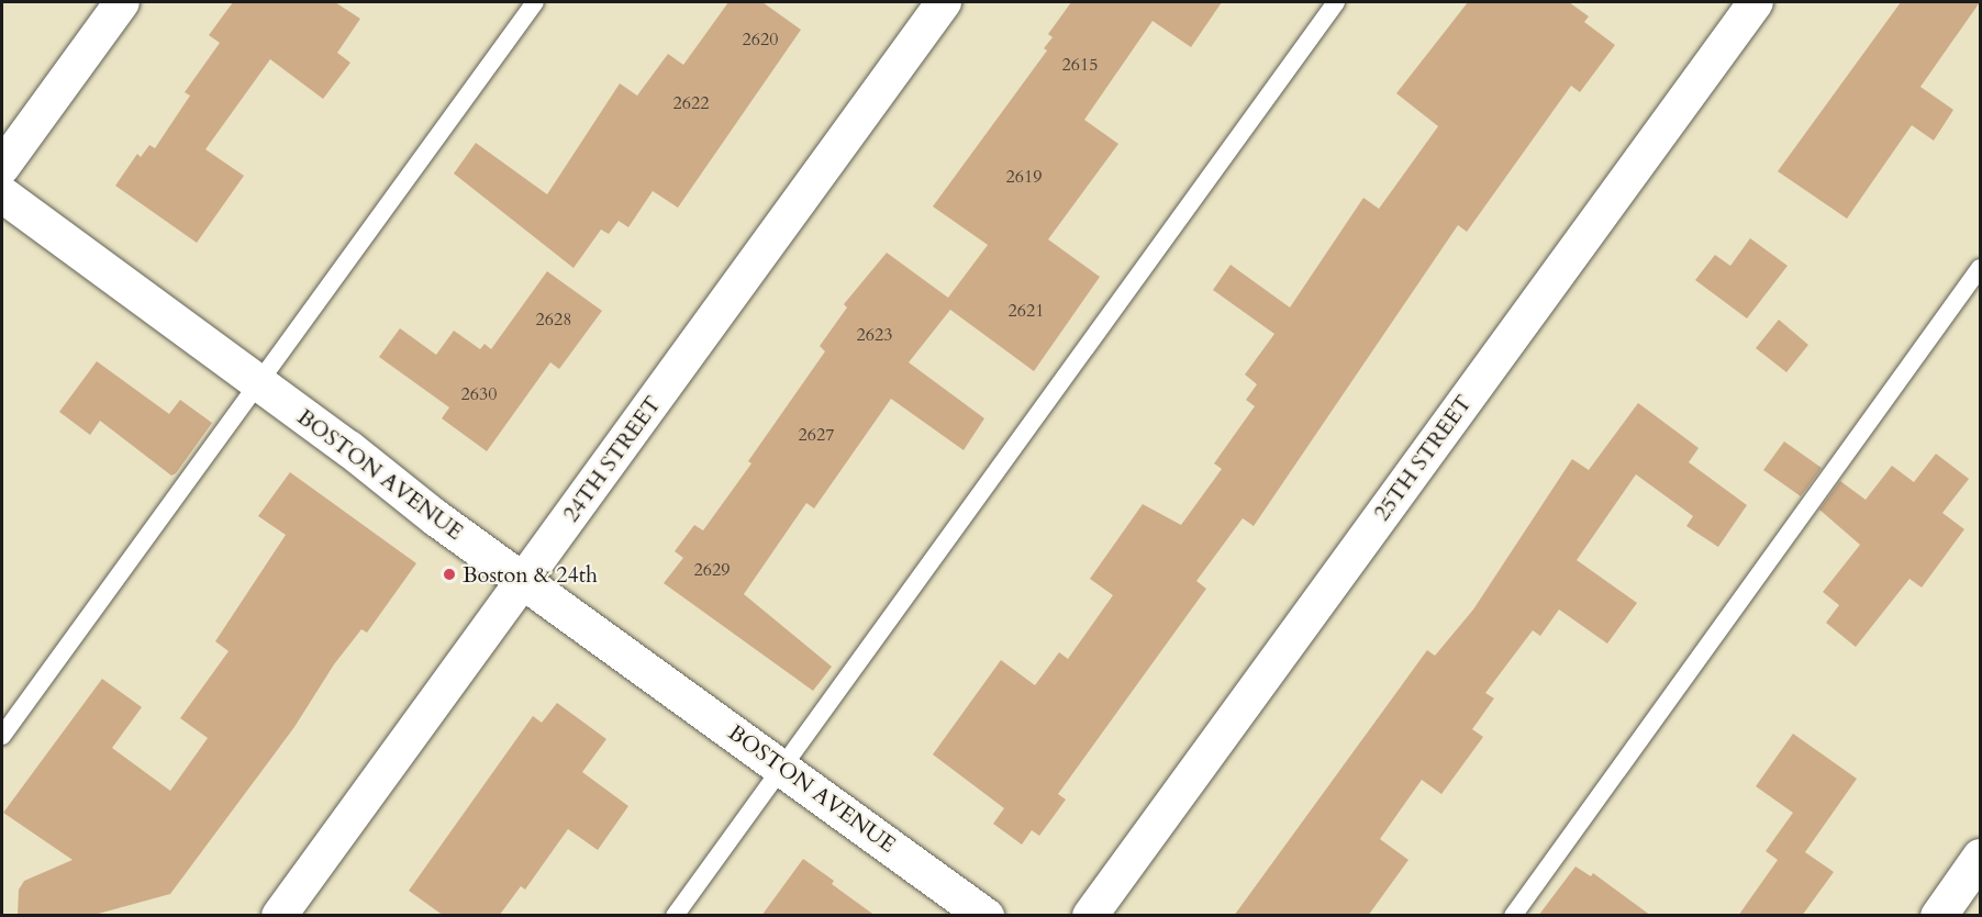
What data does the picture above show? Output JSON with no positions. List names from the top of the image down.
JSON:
{
  "streets": {
    "street": ["25TH STREET", "24TH STREET", "BOSTON AVENUE"]
  },
  "crossings": [
    ["24TH STREET", "BOSTON AVENUE"]
  ],
  "places": ["Boston & 24th"],
  "house_numbers": [
    "2620",
    "2615",
    "2622",
    "2619",
    "2621",
    "2628",
    "2623",
    "2630",
    "2627",
    "2629"
  ]
}
